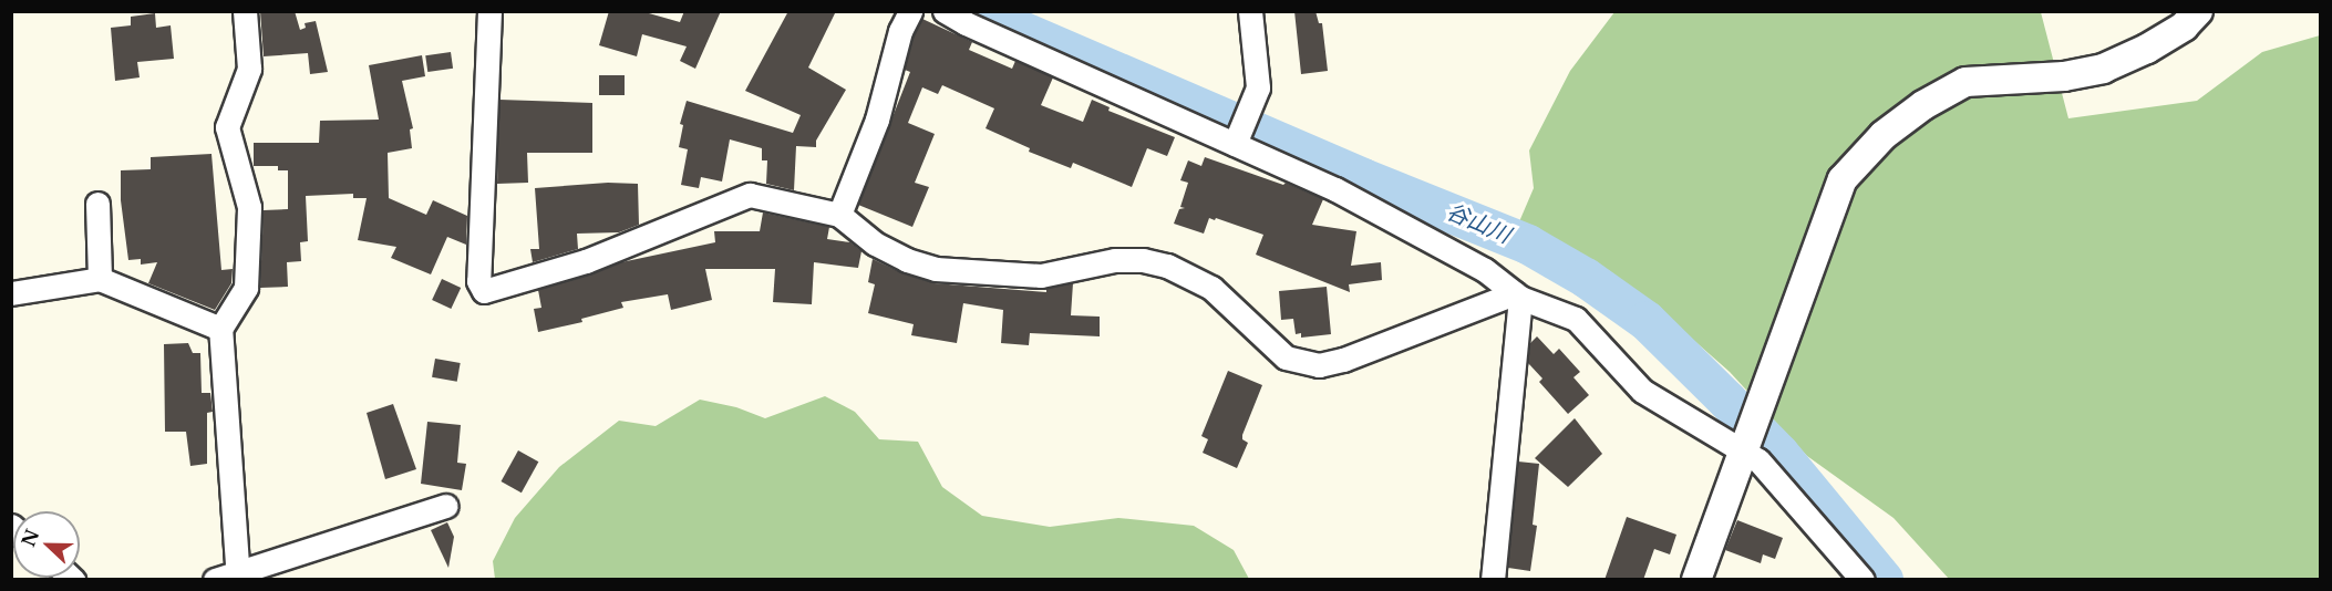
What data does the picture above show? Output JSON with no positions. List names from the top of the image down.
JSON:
{
  "water": ["谷山川"],
  "north": "left"
}
